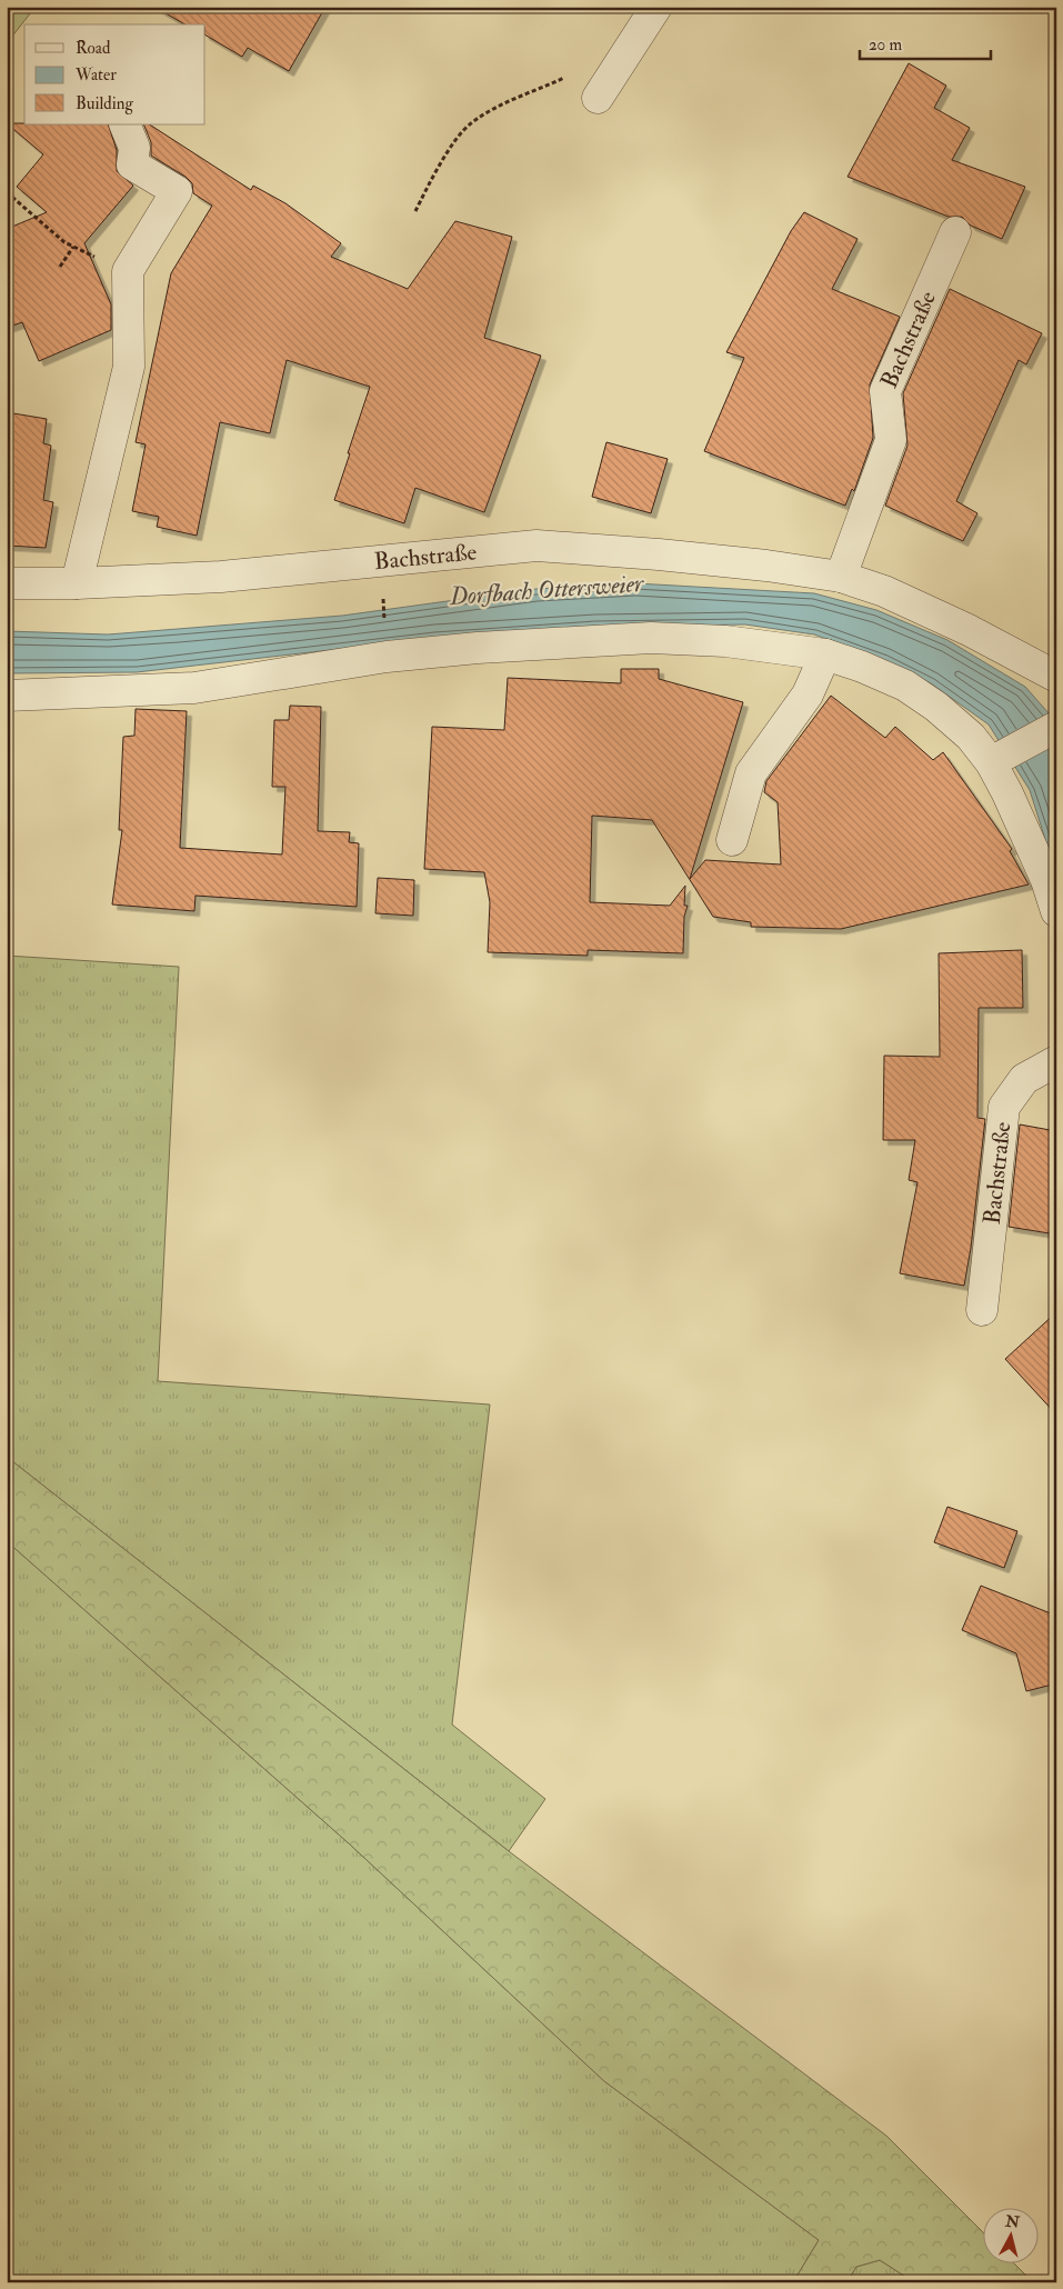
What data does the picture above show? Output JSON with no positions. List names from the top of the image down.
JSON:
{
  "streets": {
    "street": ["Bachstraße"]
  },
  "water": ["Dorfbach Ottersweier"],
  "legend": ["Road", "Water", "Building"],
  "scale_bar": "20 m",
  "north": "top"
}
